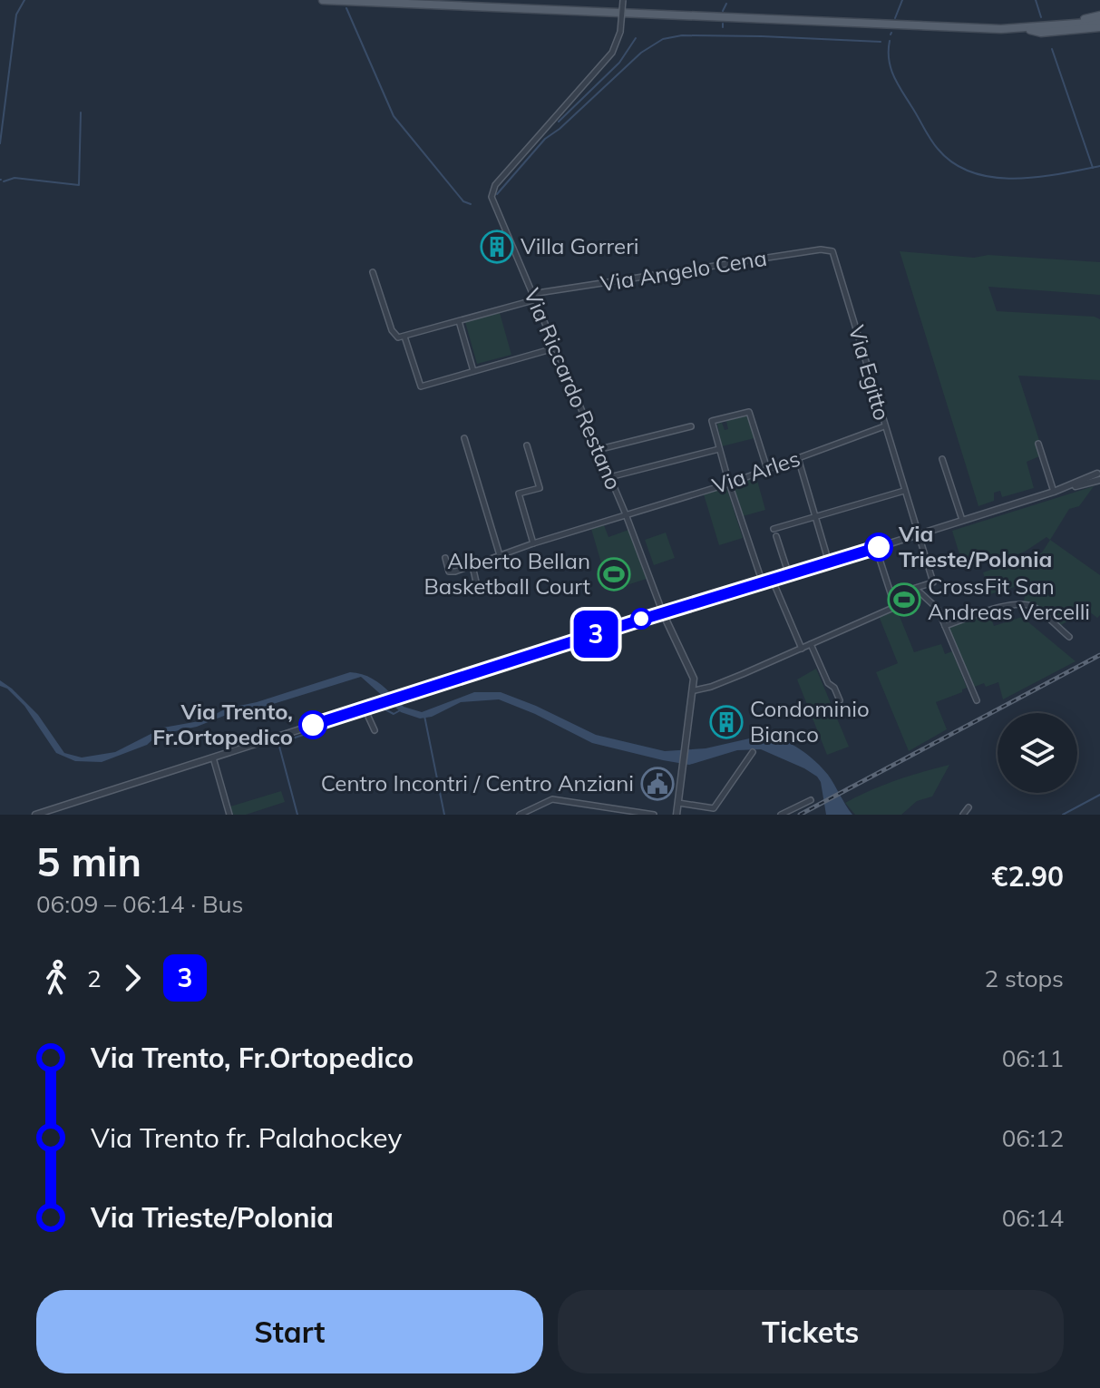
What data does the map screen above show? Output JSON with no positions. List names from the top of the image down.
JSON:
{
  "streets": {
    "street": [
      "Via Angelo Cena",
      "Via Egitto",
      "Via Riccardo Restano",
      "Via Arles"
    ]
  },
  "crossings": [
    ["Via Angelo Cena", "Via Egitto"],
    ["Via Angelo Cena", "Via Riccardo Restano"],
    ["Via Egitto", "Via Arles"],
    ["Via Riccardo Restano", "Via Arles"]
  ],
  "places": {
    "building": ["Villa Gorreri", "Condominio Bianco"],
    "other": ["Via Trieste/Polonia", "Via Trento, Fr.Ortopedico"],
    "sports": ["Alberto Bellan Basketball Court", "CrossFit San Andreas Vercelli"],
    "public building": ["Centro Incontri / Centro Anziani"]
  },
  "lines": ["bus line 3"],
  "page": {
    "on_map": "3",
    "heading": ["5 min", "06:09 – 06:14 · Bus", "€2.90"],
    "legs": ["2", "3", "2 stops"],
    "list": [
      {
        "name": "Via Trento, Fr.Ortopedico",
        "value": "06:11"
      },
      {
        "name": "Via Trento fr. Palahockey",
        "value": "06:12"
      },
      {
        "name": "Via Trieste/Polonia",
        "value": "06:14"
      }
    ],
    "buttons": ["Start", "Tickets"]
  }
}
